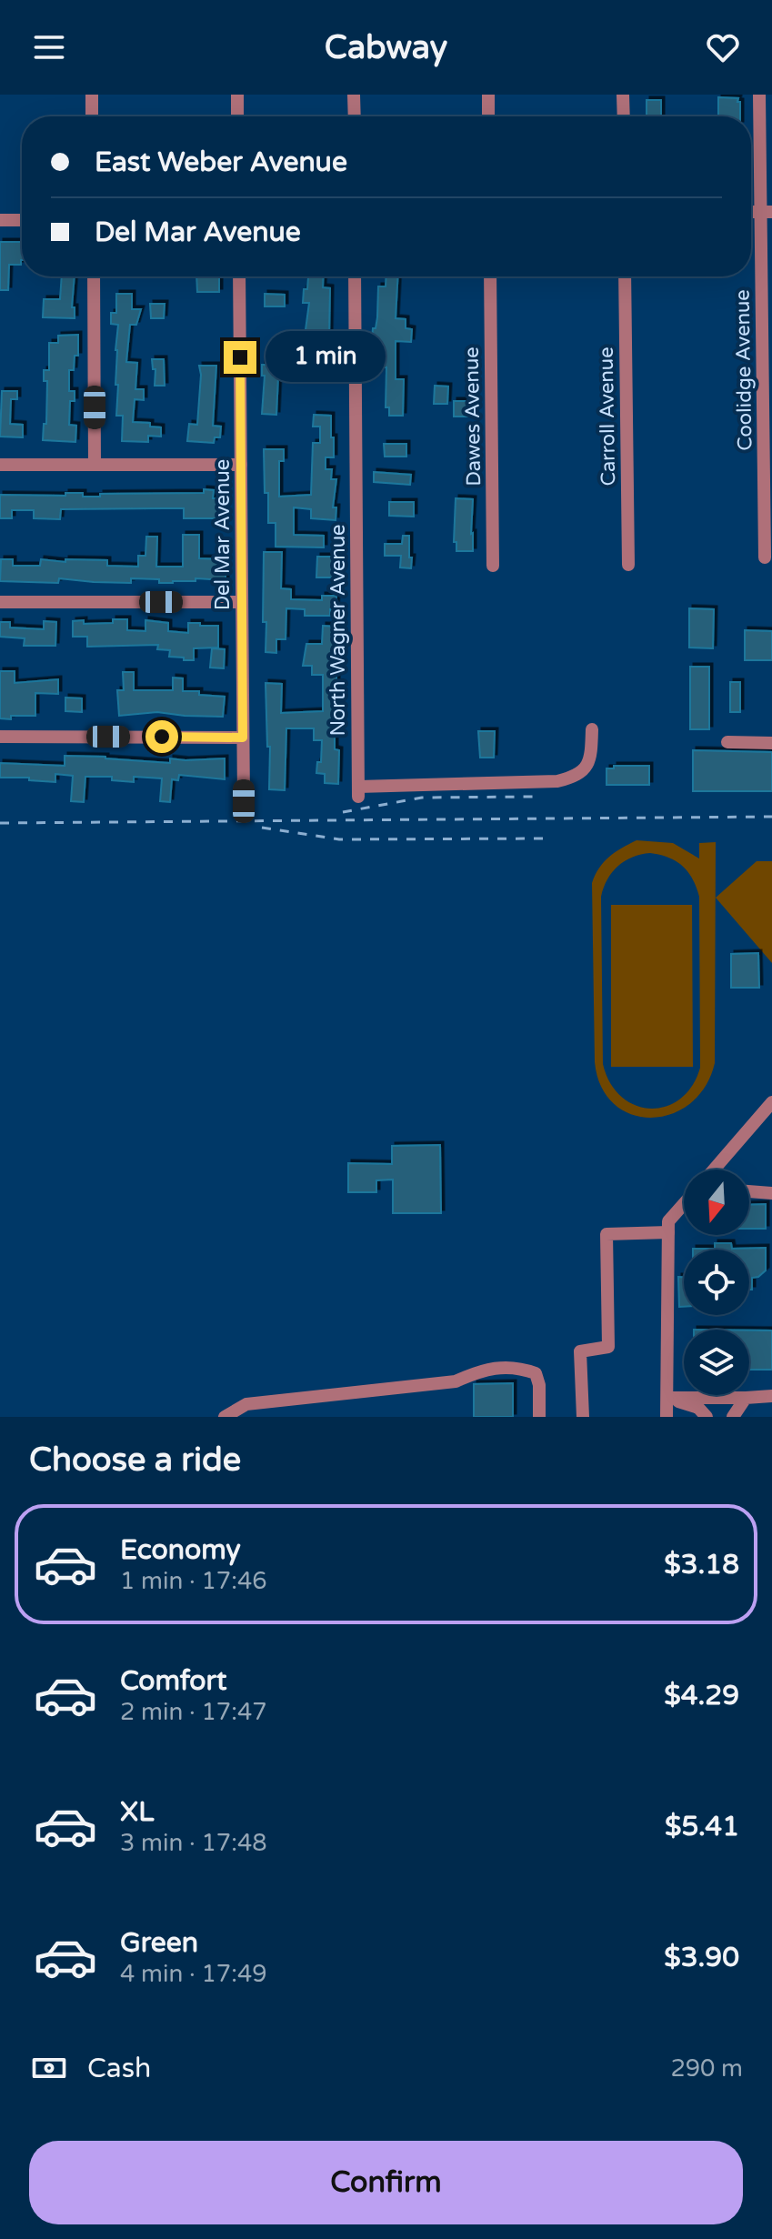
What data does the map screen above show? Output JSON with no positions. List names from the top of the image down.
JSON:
{
  "streets": {
    "street": [
      "Coolidge Avenue",
      "Dawes Avenue",
      "Carroll Avenue",
      "Del Mar Avenue",
      "North Wagner Avenue"
    ]
  },
  "north": "bottom",
  "page": {
    "header": "Cabway",
    "banner": ["East Weber Avenue", "Del Mar Avenue"],
    "bubble": "1 min",
    "heading": "Choose a ride",
    "list": [
      {
        "name": "Economy",
        "note": "1 min · 17:46",
        "value": "$3.18"
      },
      {
        "name": "Comfort",
        "note": "2 min · 17:47",
        "value": "$4.29"
      },
      {
        "name": "XL",
        "note": "3 min · 17:48",
        "value": "$5.41"
      },
      {
        "name": "Green",
        "note": "4 min · 17:49",
        "value": "$3.90"
      }
    ],
    "pay": ["Cash", "290 m"],
    "buttons": "Confirm"
  }
}
